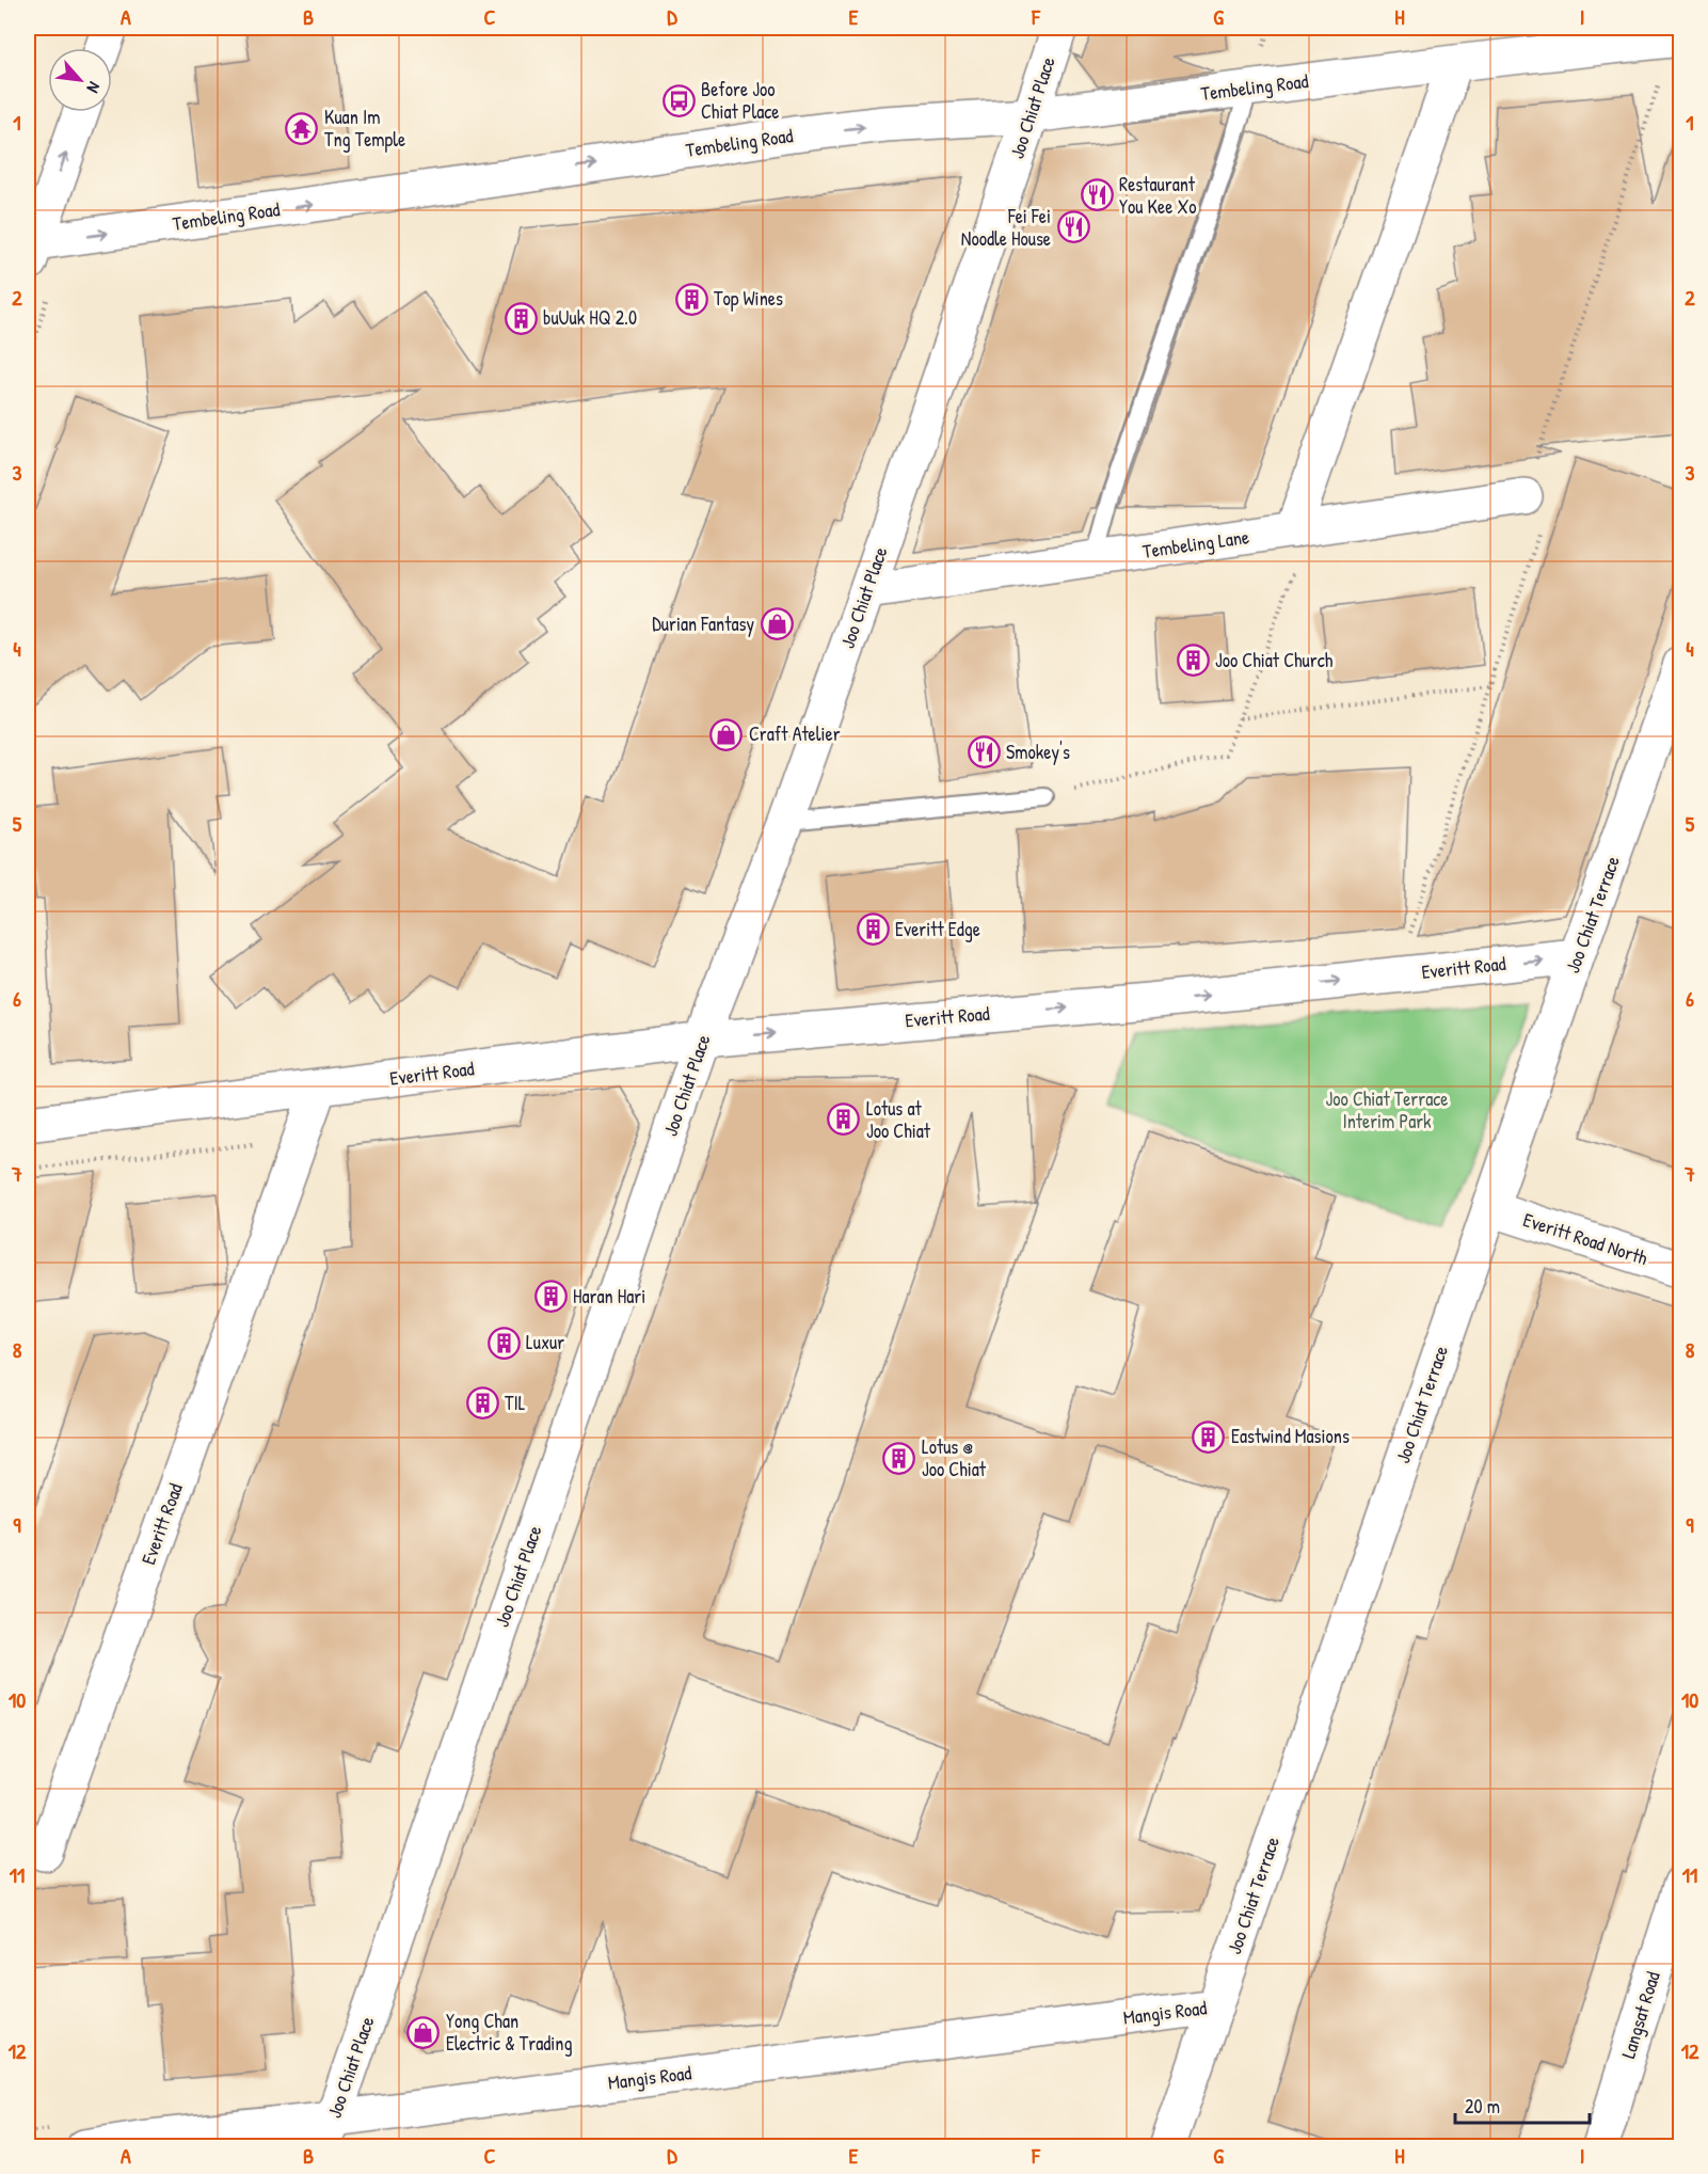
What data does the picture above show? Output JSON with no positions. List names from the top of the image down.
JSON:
{
  "streets": {
    "street": [
      "Tembeling Road",
      "Joo Chiat Place",
      "Tembeling Lane",
      "Joo Chiat Terrace",
      "Everitt Road",
      "Everitt Road North",
      "Mangis Road",
      "Langsat Road"
    ]
  },
  "crossings": [
    ["Tembeling Road", "Joo Chiat Place"],
    ["Joo Chiat Place", "Tembeling Lane"],
    ["Joo Chiat Place", "Everitt Road"],
    ["Joo Chiat Place", "Mangis Road"],
    ["Joo Chiat Terrace", "Everitt Road"],
    ["Joo Chiat Terrace", "Everitt Road North"],
    ["Joo Chiat Terrace", "Mangis Road"]
  ],
  "one_way": ["Tembeling Road", "Everitt Road"],
  "parks": ["Joo Chiat Terrace Interim Park"],
  "places": {
    "bus stop": ["Before Joo Chiat Place"],
    "temple": ["Kuan Im Tng Temple"],
    "restaurant": ["Restaurant You Kee Xo", "Fei Fei Noodle House", "Smokey's"],
    "building": [
      "Top Wines",
      "buUuk HQ 2.0",
      "Joo Chiat Church",
      "Everitt Edge",
      "Lotus at Joo Chiat",
      "Haran Hari",
      "Luxur",
      "TIL",
      "Eastwind Masions",
      "Lotus @ Joo Chiat"
    ],
    "shop": ["Durian Fantasy", "Craft Atelier", "Yong Chan Electric & Trading"]
  },
  "scale_bar": "20 m",
  "north": "bottom right",
  "grid": {
    "columns": [
      "A",
      "B",
      "C",
      "D",
      "E",
      "F",
      "G",
      "H",
      "I"
    ],
    "rows": [
      "1",
      "2",
      "3",
      "4",
      "5",
      "6",
      "7",
      "8",
      "9",
      "10",
      "11",
      "12"
    ]
  }
}
